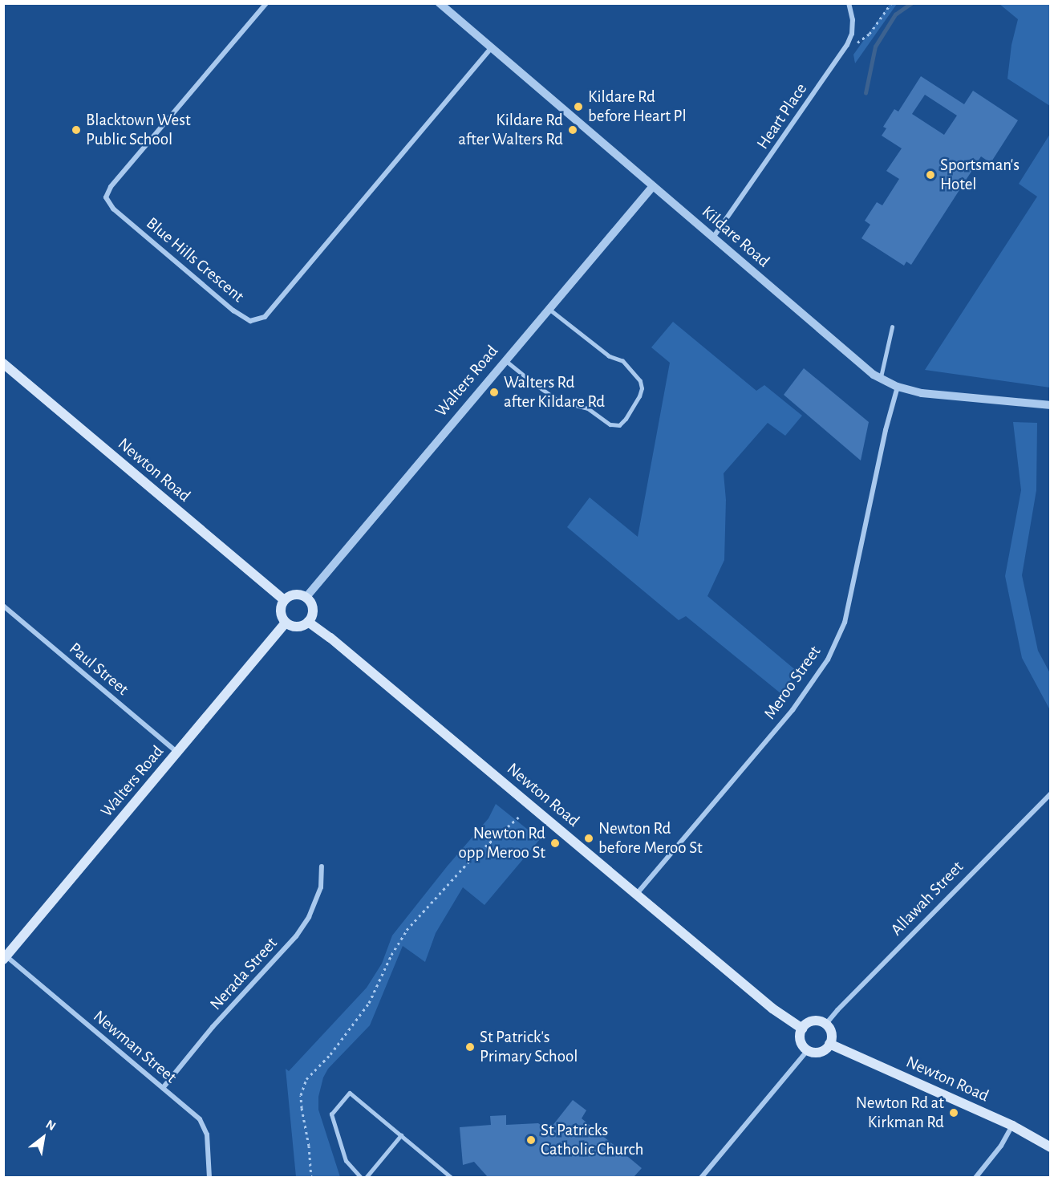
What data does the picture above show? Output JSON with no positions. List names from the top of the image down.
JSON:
{
  "streets": {
    "main road": ["Walters Road", "Newton Road"],
    "street": [
      "Heart Place",
      "Kildare Road",
      "Blue Hills Crescent",
      "Paul Street",
      "Meroo Street",
      "Allawah Street",
      "Nerada Street",
      "Newman Street"
    ]
  },
  "crossings": [
    ["Heart Place", "Kildare Road"],
    ["Kildare Road", "Blue Hills Crescent"],
    ["Kildare Road", "Walters Road"],
    ["Kildare Road", "Meroo Street"],
    ["Walters Road", "Newton Road"],
    ["Walters Road", "Paul Street"],
    ["Walters Road", "Newman Street"],
    ["Newton Road", "Meroo Street"],
    ["Newton Road", "Allawah Street"],
    ["Nerada Street", "Newman Street"]
  ],
  "places": [
    "Kildare Rd before Heart Pl",
    "Blacktown West Public School",
    "Kildare Rd after Walters Rd",
    "Sportsman's Hotel",
    "Walters Rd after Kildare Rd",
    "Newton Rd before Meroo St",
    "Newton Rd opp Meroo St",
    "St Patrick's Primary School",
    "Newton Rd at Kirkman Rd",
    "St Patricks Catholic Church"
  ],
  "north": "top right"
}
